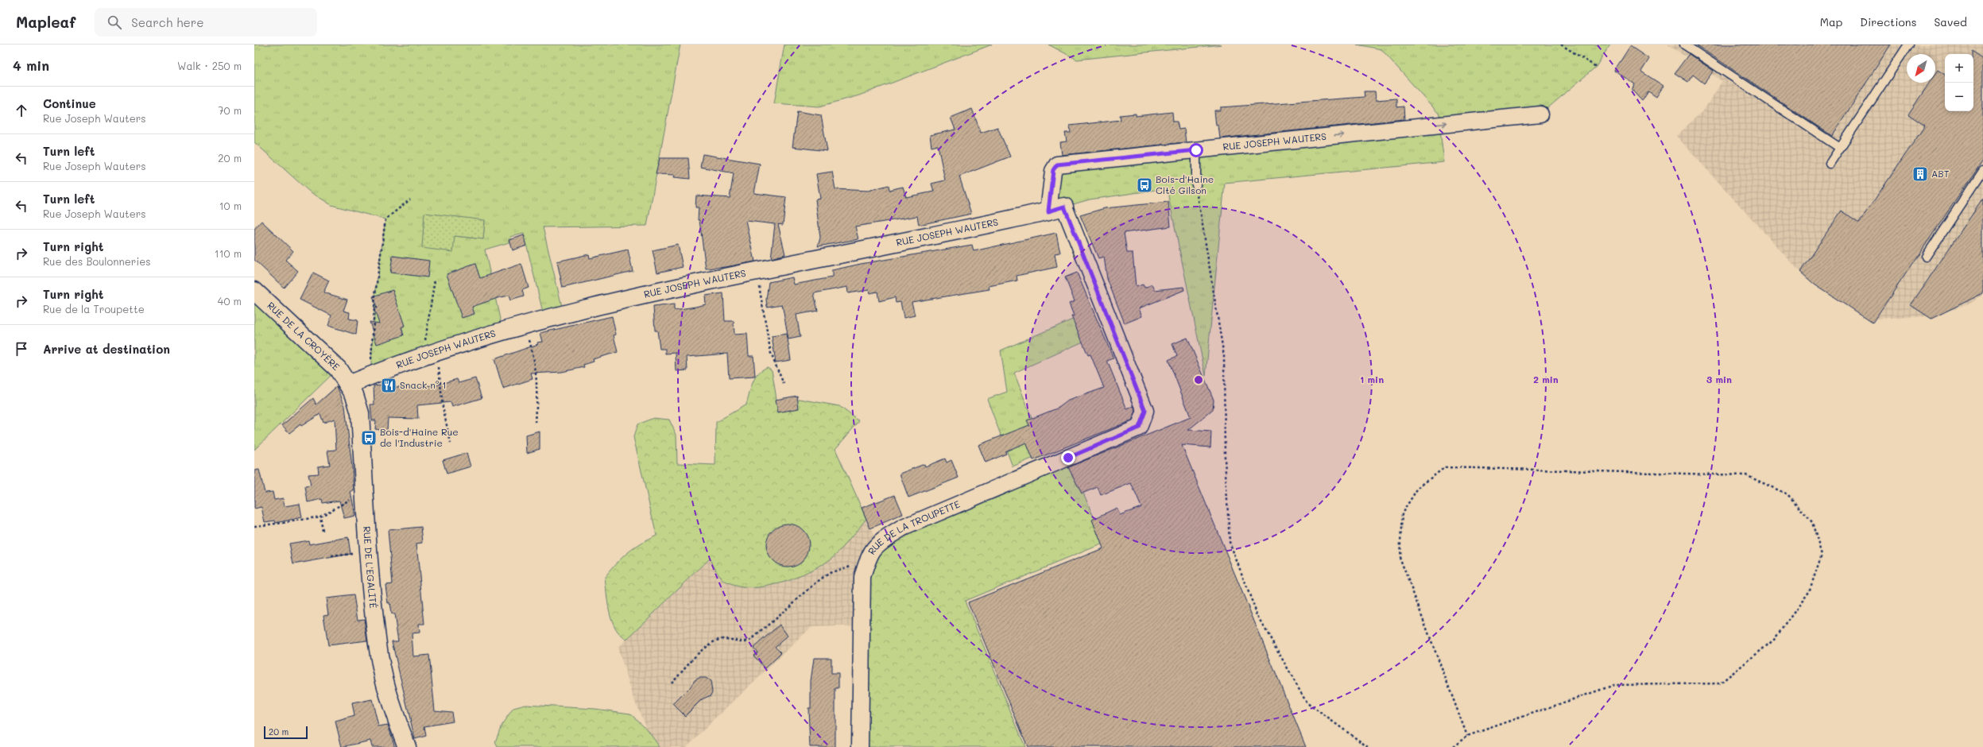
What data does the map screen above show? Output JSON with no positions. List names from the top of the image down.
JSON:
{
  "streets": {
    "street": [
      "RUE JOSEPH WAUTERS",
      "RUE DE LA CROYÈRE",
      "RUE DE LA TROUPETTE",
      "RUE DE L'EGALITÉ"
    ]
  },
  "crossings": [
    ["RUE JOSEPH WAUTERS", "RUE DE LA CROYÈRE"],
    ["RUE JOSEPH WAUTERS", "RUE DE LA TROUPETTE"],
    ["RUE JOSEPH WAUTERS", "RUE DE L'EGALITÉ"],
    ["RUE DE LA CROYÈRE", "RUE DE L'EGALITÉ"]
  ],
  "places": {
    "building": ["ABT"],
    "bus stop": ["Bois-d'Haine Cité Gilson", "Bois-d'Haine Rue de l'Industrie"],
    "restaurant": ["Snack n° 1"]
  },
  "scale_bar": "20 m",
  "north": "bottom left",
  "page": {
    "header": "Mapleaf",
    "search": "Search here",
    "nav": ["Map", "Directions", "Saved"],
    "heading": ["4 min", "Walk · 250 m"],
    "map_buttons": ["+", "−"],
    "list": [
      ["Continue", "Rue Joseph Wauters", "70 m"],
      ["Turn left", "Rue Joseph Wauters", "20 m"],
      ["Turn left", "Rue Joseph Wauters", "10 m"],
      ["Turn right", "Rue des Boulonneries", "110 m"],
      ["Turn right", "Rue de la Troupette", "40 m"],
      "Arrive at destination"
    ],
    "scale": "20 m"
  },
  "rings": ["1 min", "2 min", "3 min"]
}
